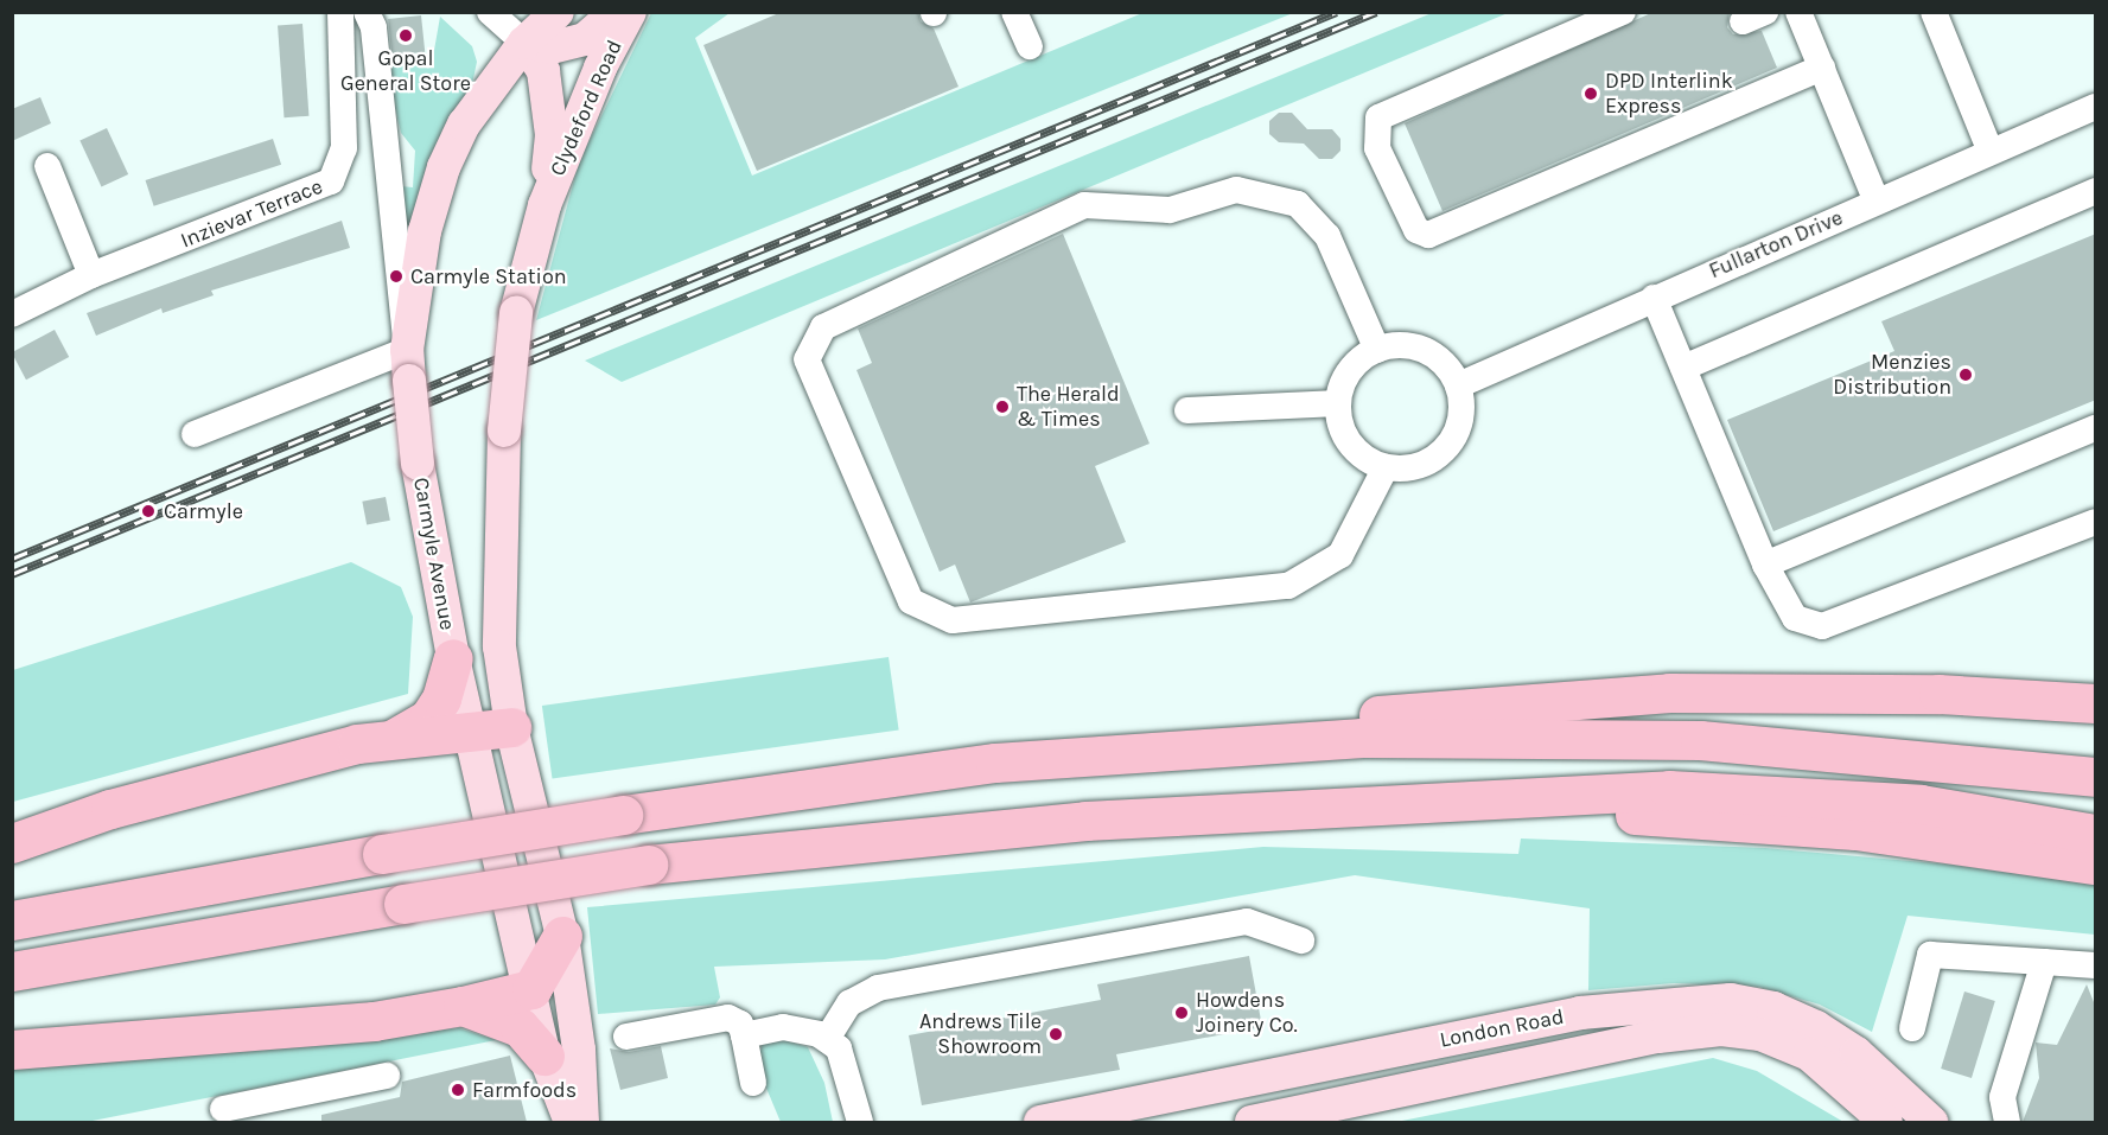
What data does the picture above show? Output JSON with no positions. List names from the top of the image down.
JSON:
{
  "streets": {
    "main road": ["Clydeford Road", "Carmyle Avenue", "London Road"],
    "street": ["Inzievar Terrace", "Fullarton Drive"]
  },
  "places": [
    "Gopal General Store",
    "DPD Interlink Express",
    "Carmyle Station",
    "Menzies Distribution",
    "The Herald & Times",
    "Carmyle",
    "Howdens Joinery Co.",
    "Andrews Tile Showroom",
    "Farmfoods"
  ]
}
